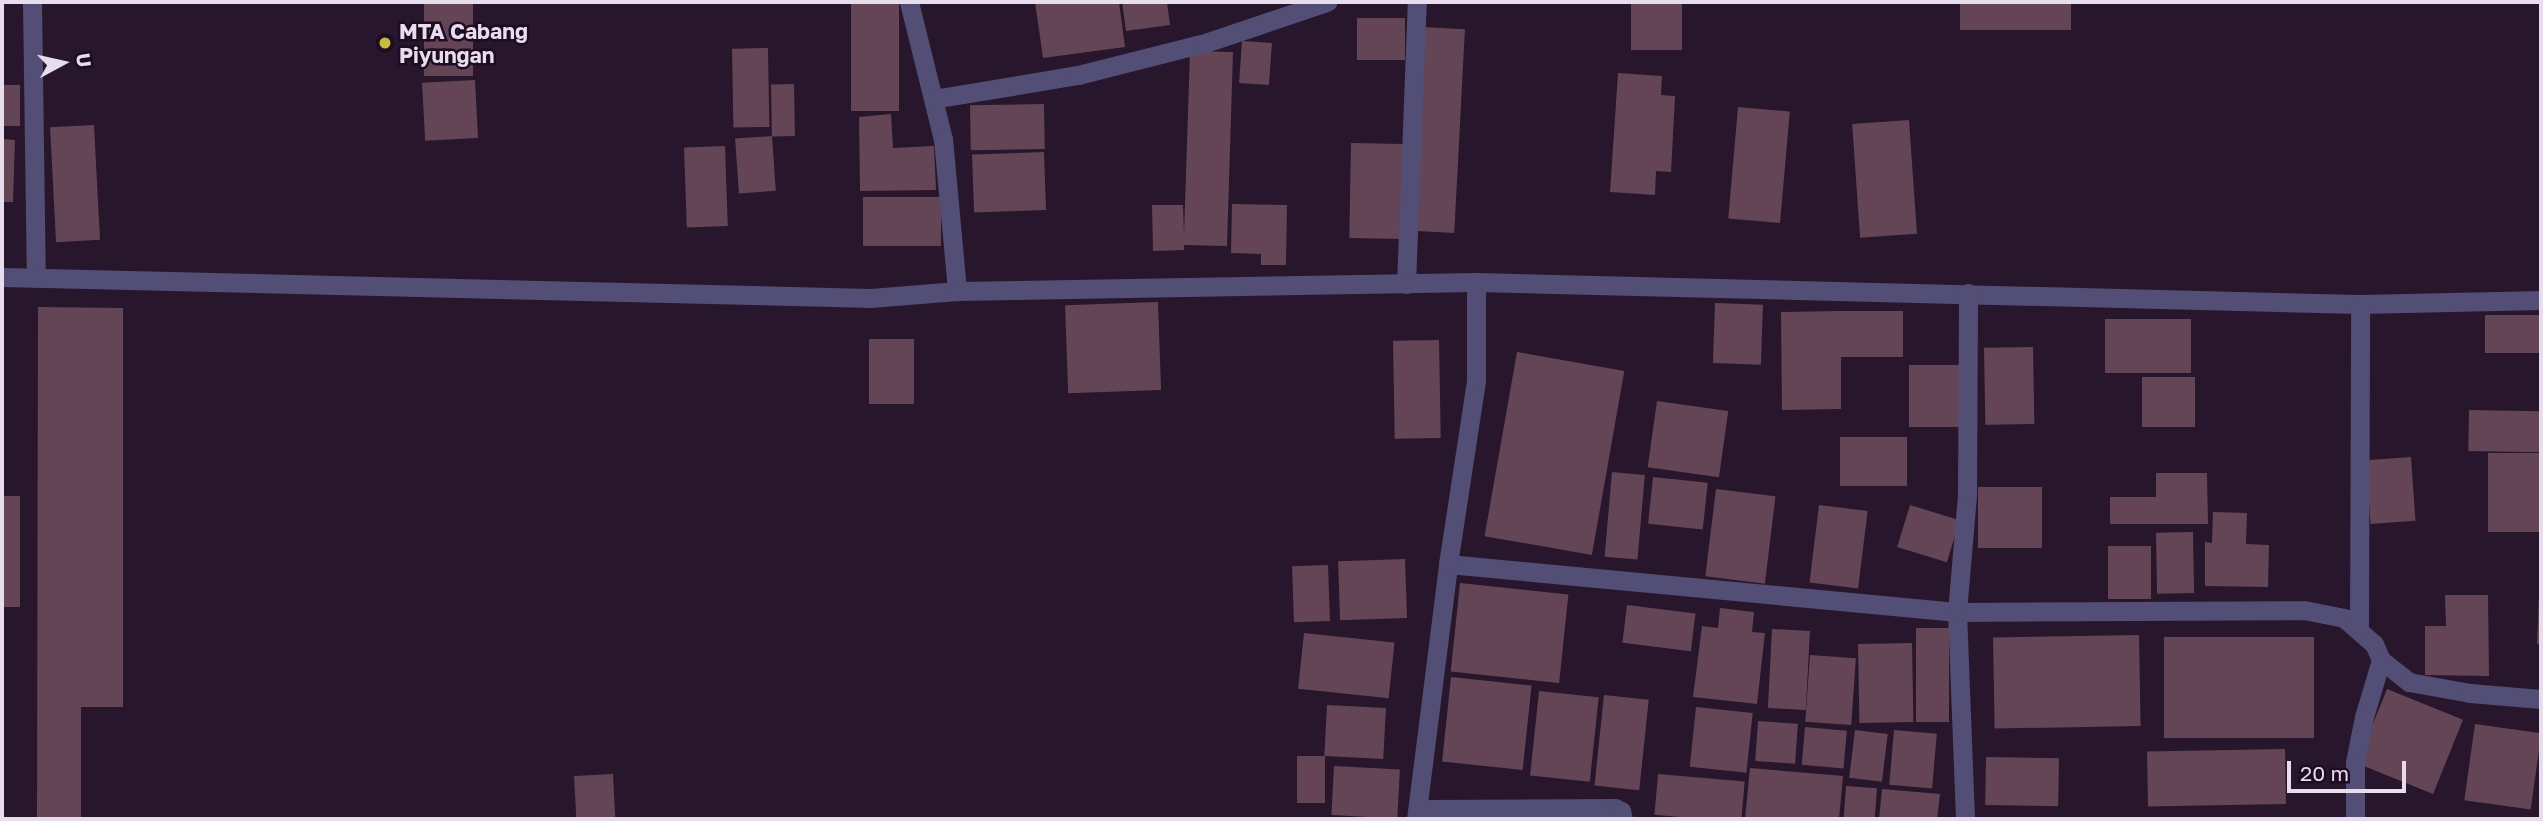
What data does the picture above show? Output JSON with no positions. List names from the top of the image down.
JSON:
{
  "places": ["MTA Cabang Piyungan"],
  "scale_bar": "20 m",
  "north": "right"
}
